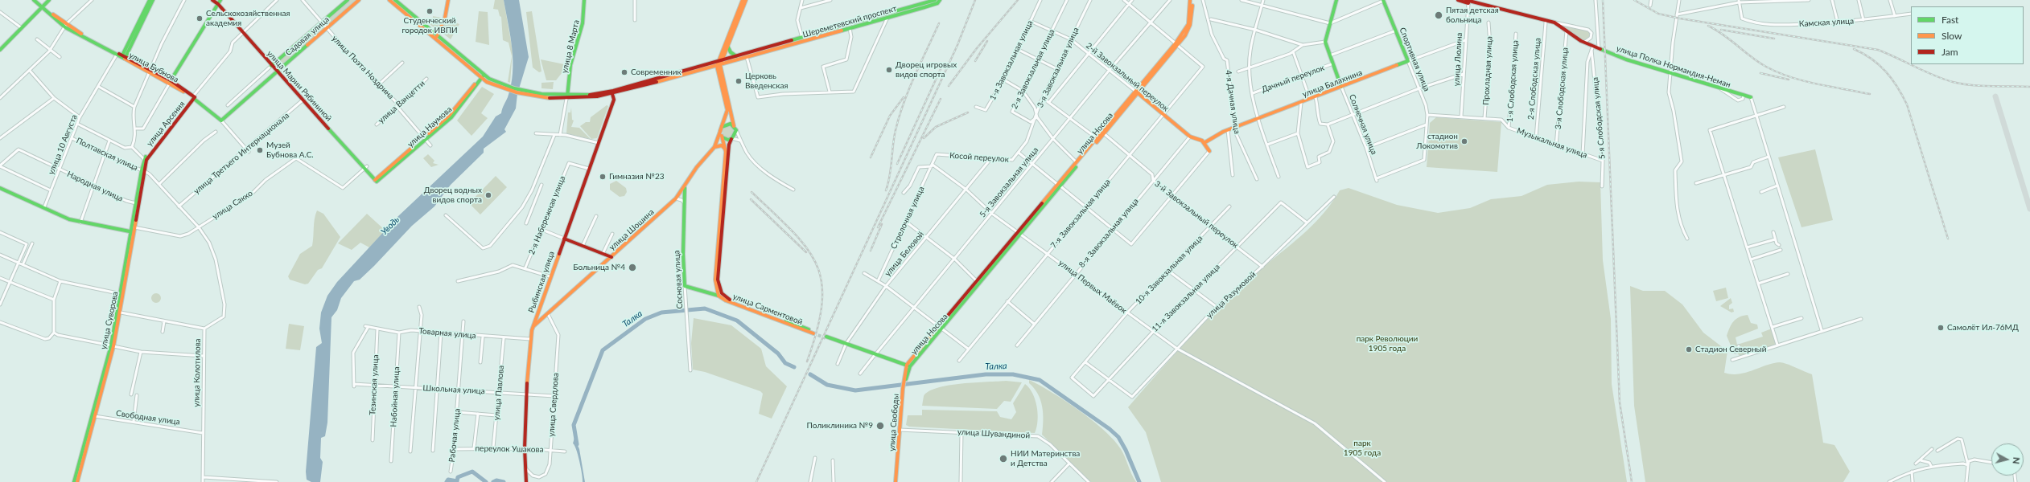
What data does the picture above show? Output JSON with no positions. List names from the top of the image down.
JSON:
{
  "streets": {
    "main road": [
      "Шереметевский проспект",
      "Садовая улица",
      "улица 8 Марта",
      "Спортивная улица",
      "улица Полка Нормандия-Неман",
      "улица Бубнова",
      "2-й Завокзальный переулок",
      "улица Балахнина",
      "улица Марии Рябининой",
      "улица Арсения",
      "Солнечная улица",
      "улица Наумова",
      "улица Носова",
      "улица Шошина",
      "Сосновая улица",
      "Рыбинская улица",
      "улица Сарментовой",
      "улица Суворова",
      "улица Свободы"
    ],
    "street": [
      "Камская улица",
      "улица Люлина",
      "1-я Завокзальная улица",
      "улица Поэта Ноздрина",
      "3-я Завокзальная улица",
      "2-я Завокзальная улица",
      "Прохладная улица",
      "Дачный переулок",
      "2-я Слободская улица",
      "1-я Слободская улица",
      "3-я Слободская улица",
      "улица Ванцетти",
      "4-я Дачная улица",
      "5-я Слободская улица",
      "Музыкальная улица",
      "улица 10 Августа",
      "улица Третьего Интернационала",
      "Полтавская улица",
      "Косой переулок",
      "5-я Завокзальная улица",
      "Народная улица",
      "улица Сакко",
      "7-я Завокзальная улица",
      "3-й Завокзальный переулок",
      "2-я Набережная улица",
      "Стрелочная улица",
      "8-я Завокзальная улица",
      "улица Беловой",
      "10-я Завокзальная улица",
      "улица Первых Маёвок",
      "улица Разумовой",
      "11-я Завокзальная улица",
      "Товарная улица",
      "улица Колотилова",
      "Тезинская улица",
      "Школьная улица",
      "улица Павлова",
      "Набойная улица",
      "улица Свердлова",
      "Свободная улица",
      "улица Шувандиной",
      "Рабочая улица",
      "переулок Ушакова"
    ]
  },
  "crossings": [
    ["Шереметевский проспект", "улица 8 Марта"],
    ["Шереметевский проспект", "улица Наумова"],
    ["Шереметевский проспект", "улица Шошина"],
    ["Шереметевский проспект", "Рыбинская улица"],
    ["Садовая улица", "улица Бубнова"],
    ["Садовая улица", "улица Поэта Ноздрина"],
    ["Садовая улица", "улица Марии Рябининой"],
    ["Спортивная улица", "улица Балахнина"],
    ["Спортивная улица", "Солнечная улица"],
    ["Спортивная улица", "Музыкальная улица"],
    ["улица Люлина", "улица Полка Нормандия-Неман"],
    ["улица Люлина", "улица Балахнина"],
    ["улица Люлина", "Музыкальная улица"],
    ["1-я Завокзальная улица", "2-й Завокзальный переулок"],
    ["улица Полка Нормандия-Неман", "2-я Слободская улица"],
    ["улица Полка Нормандия-Неман", "3-я Слободская улица"],
    ["улица Полка Нормандия-Неман", "5-я Слободская улица"],
    ["улица Бубнова", "улица Арсения"],
    ["улица Бубнова", "улица 10 Августа"],
    ["улица Бубнова", "улица Третьего Интернационала"],
    ["улица Поэта Ноздрина", "улица Ванцетти"],
    ["улица Поэта Ноздрина", "улица Наумова"],
    ["3-я Завокзальная улица", "2-я Завокзальная улица"],
    ["3-я Завокзальная улица", "2-й Завокзальный переулок"],
    ["3-я Завокзальная улица", "Косой переулок"],
    ["2-я Завокзальная улица", "2-й Завокзальный переулок"],
    ["Прохладная улица", "Музыкальная улица"],
    ["2-й Завокзальный переулок", "улица Балахнина"],
    ["2-й Завокзальный переулок", "улица Носова"],
    ["2-й Завокзальный переулок", "5-я Завокзальная улица"],
    ["2-й Завокзальный переулок", "7-я Завокзальная улица"],
    ["2-й Завокзальный переулок", "8-я Завокзальная улица"],
    ["Дачный переулок", "Солнечная улица"],
    ["2-я Слободская улица", "Музыкальная улица"],
    ["1-я Слободская улица", "Музыкальная улица"],
    ["улица Балахнина", "4-я Дачная улица"],
    ["улица Балахнина", "Солнечная улица"],
    ["улица Марии Рябининой", "улица Арсения"],
    ["улица Марии Рябининой", "улица Наумова"],
    ["улица Марии Рябининой", "улица Третьего Интернационала"],
    ["улица Марии Рябининой", "улица Сакко"],
    ["3-я Слободская улица", "Музыкальная улица"],
    ["5-я Слободская улица", "Музыкальная улица"],
    ["улица Арсения", "улица Суворова"],
    ["улица Носова", "7-я Завокзальная улица"],
    ["улица Носова", "улица Первых Маёвок"],
    ["улица Носова", "улица Свободы"],
    ["улица 10 Августа", "Полтавская улица"],
    ["улица 10 Августа", "Народная улица"],
    ["улица Третьего Интернационала", "улица Колотилова"],
    ["Полтавская улица", "улица Суворова"],
    ["Полтавская улица", "улица Колотилова"],
    ["Косой переулок", "Стрелочная улица"],
    ["Косой переулок", "улица Беловой"],
    ["5-я Завокзальная улица", "улица Первых Маёвок"],
    ["Народная улица", "улица Суворова"],
    ["улица Сакко", "улица Суворова"],
    ["улица Сакко", "улица Колотилова"],
    ["7-я Завокзальная улица", "3-й Завокзальный переулок"],
    ["7-я Завокзальная улица", "улица Первых Маёвок"],
    ["3-й Завокзальный переулок", "8-я Завокзальная улица"],
    ["3-й Завокзальный переулок", "10-я Завокзальная улица"],
    ["3-й Завокзальный переулок", "улица Разумовой"],
    ["3-й Завокзальный переулок", "11-я Завокзальная улица"],
    ["2-я Набережная улица", "Рыбинская улица"],
    ["Стрелочная улица", "улица Первых Маёвок"],
    ["улица Шошина", "Сосновая улица"],
    ["улица Шошина", "Рыбинская улица"],
    ["улица Шошина", "улица Сарментовой"],
    ["улица Шошина", "улица Свердлова"],
    ["8-я Завокзальная улица", "улица Первых Маёвок"],
    ["улица Беловой", "улица Первых Маёвок"],
    ["10-я Завокзальная улица", "улица Первых Маёвок"],
    ["10-я Завокзальная улица", "11-я Завокзальная улица"],
    ["Рыбинская улица", "Товарная улица"],
    ["Рыбинская улица", "Школьная улица"],
    ["Рыбинская улица", "улица Свердлова"],
    ["Рыбинская улица", "переулок Ушакова"],
    ["улица Первых Маёвок", "улица Разумовой"],
    ["улица Первых Маёвок", "11-я Завокзальная улица"],
    ["улица Разумовой", "11-я Завокзальная улица"],
    ["улица Суворова", "улица Колотилова"],
    ["улица Суворова", "Свободная улица"],
    ["Товарная улица", "Тезинская улица"],
    ["Товарная улица", "Школьная улица"],
    ["Товарная улица", "улица Павлова"],
    ["Товарная улица", "Набойная улица"],
    ["Товарная улица", "Рабочая улица"],
    ["улица Колотилова", "Свободная улица"],
    ["Тезинская улица", "Школьная улица"],
    ["Школьная улица", "улица Павлова"],
    ["Школьная улица", "Набойная улица"],
    ["Школьная улица", "улица Свердлова"],
    ["Школьная улица", "Рабочая улица"],
    ["улица Павлова", "переулок Ушакова"],
    ["улица Свердлова", "переулок Ушакова"],
    ["улица Свободы", "улица Шувандиной"],
    ["Рабочая улица", "переулок Ушакова"]
  ],
  "water": ["Уводь", "Талка"],
  "parks": ["парк Революции 1905 года", "парк 1905 года"],
  "places": [
    "Студенческий городок ИВПИ",
    "Пятая детская больница",
    "Сельскохозяйственная академия",
    "Дворец игровых видов спорта",
    "Современник",
    "Церковь Введенская",
    "стадион Локомотив",
    "Музей Бубнова А.С.",
    "Гимназия №23",
    "Дворец водных видов спорта",
    "Больница №4",
    "Самолёт Ил-76МД",
    "Стадион Северный",
    "Поликлиника №9",
    "НИИ Материнства и Детства"
  ],
  "legend": ["Fast", "Slow", "Jam"],
  "north": "right"
}
